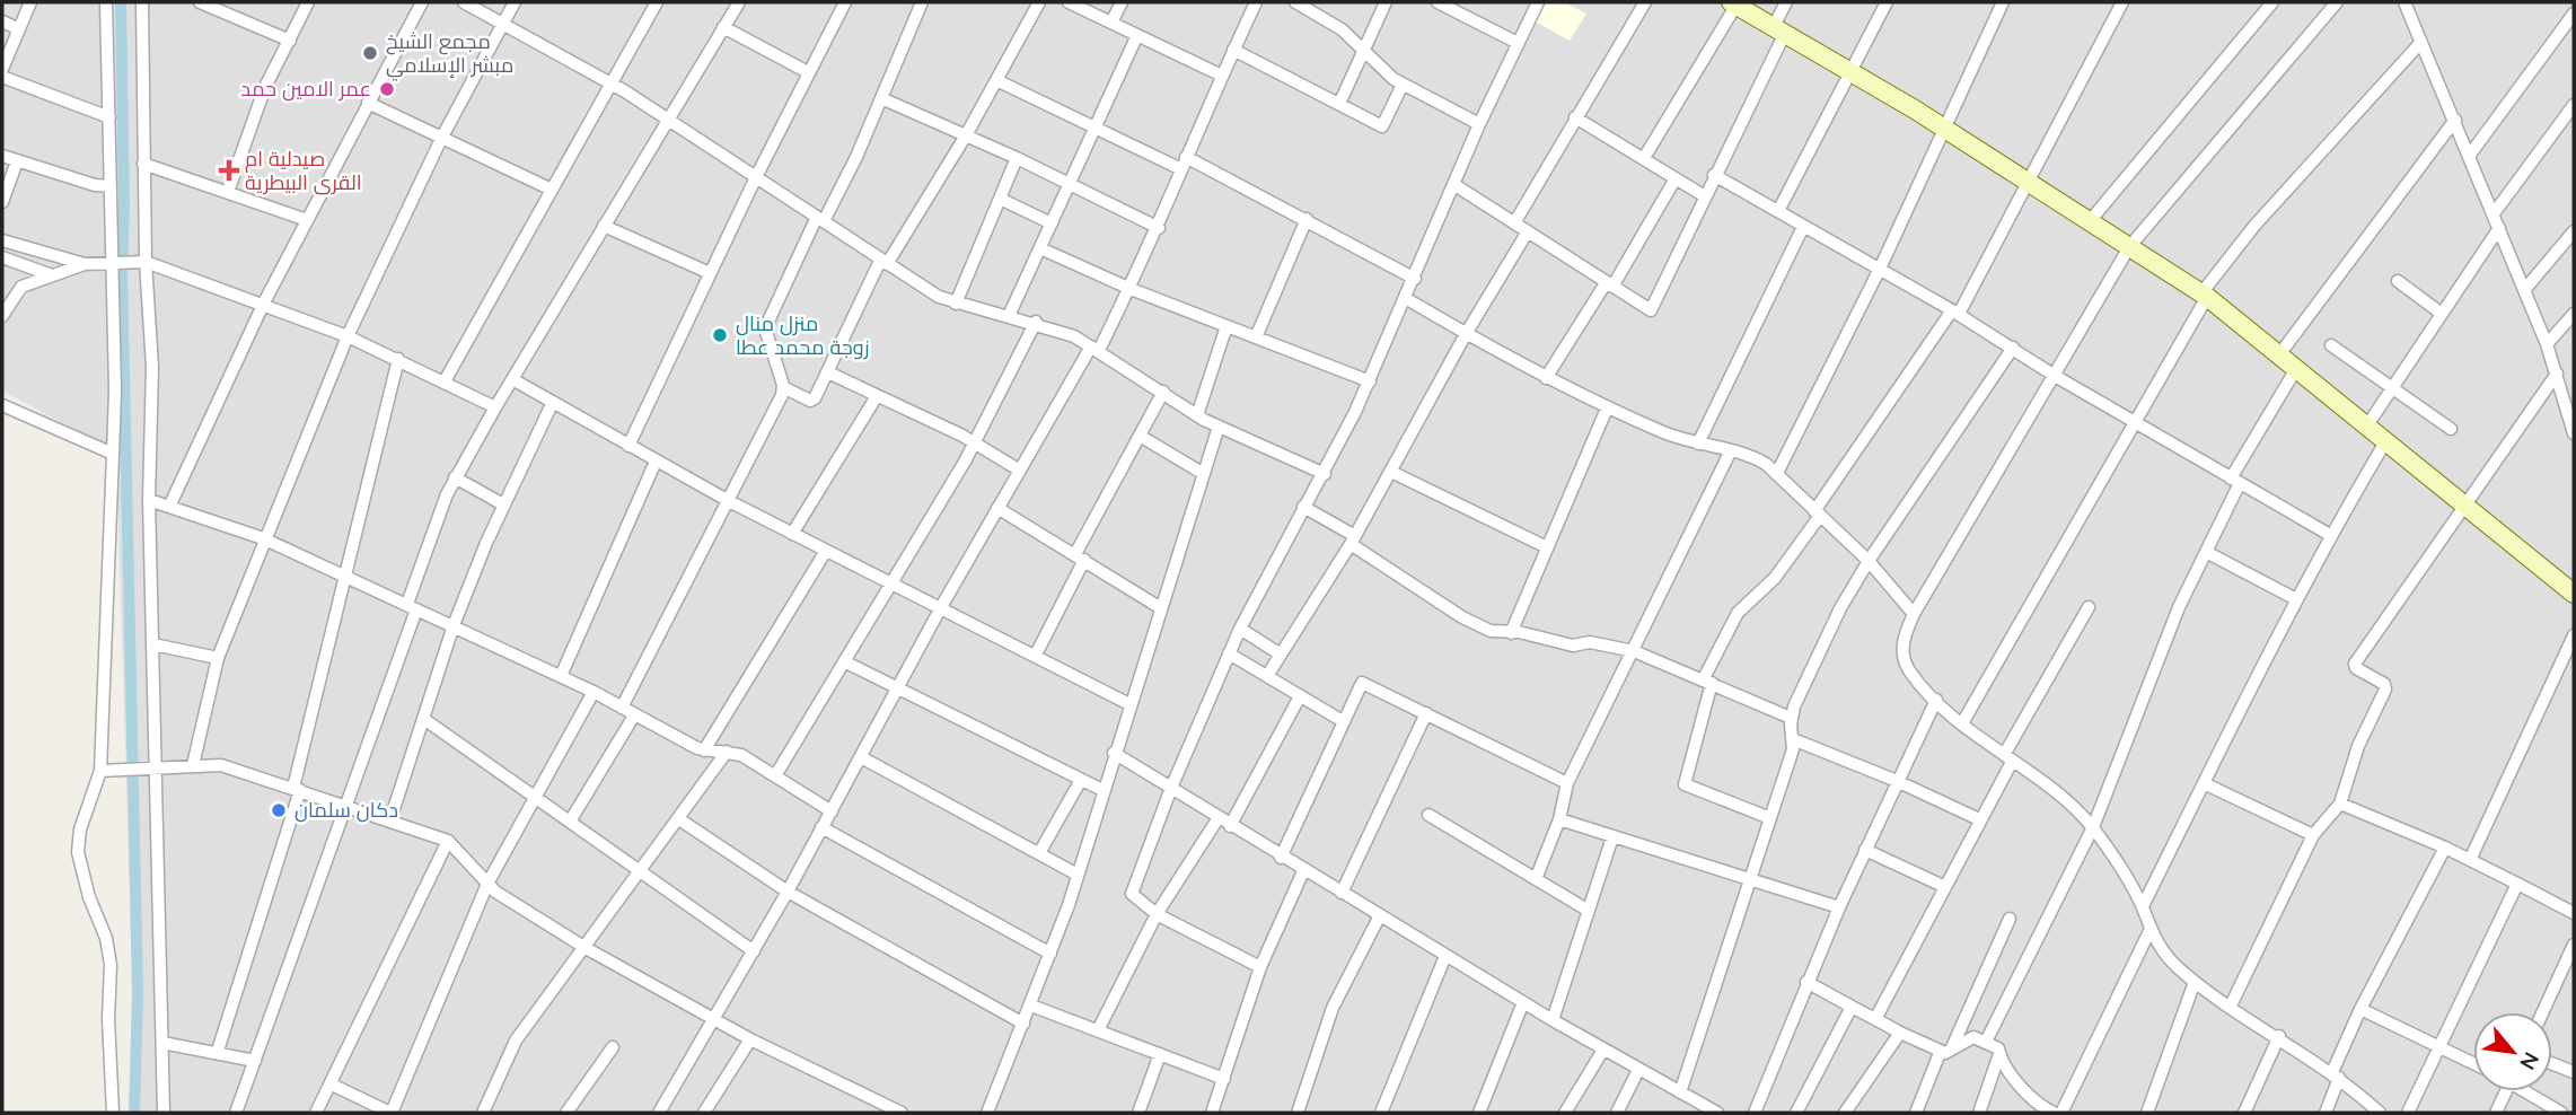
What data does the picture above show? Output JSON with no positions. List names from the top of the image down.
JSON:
{
  "places": {
    "other": [
      "مجمع الشيخ مبشر الإسلامي",
      "عمر الامين حمد",
      "منزل منال زوجة محمد عطا",
      "دكان سلمان"
    ],
    "health": ["صيدلية ام القرى البيطرية"]
  },
  "north": "bottom right"
}
